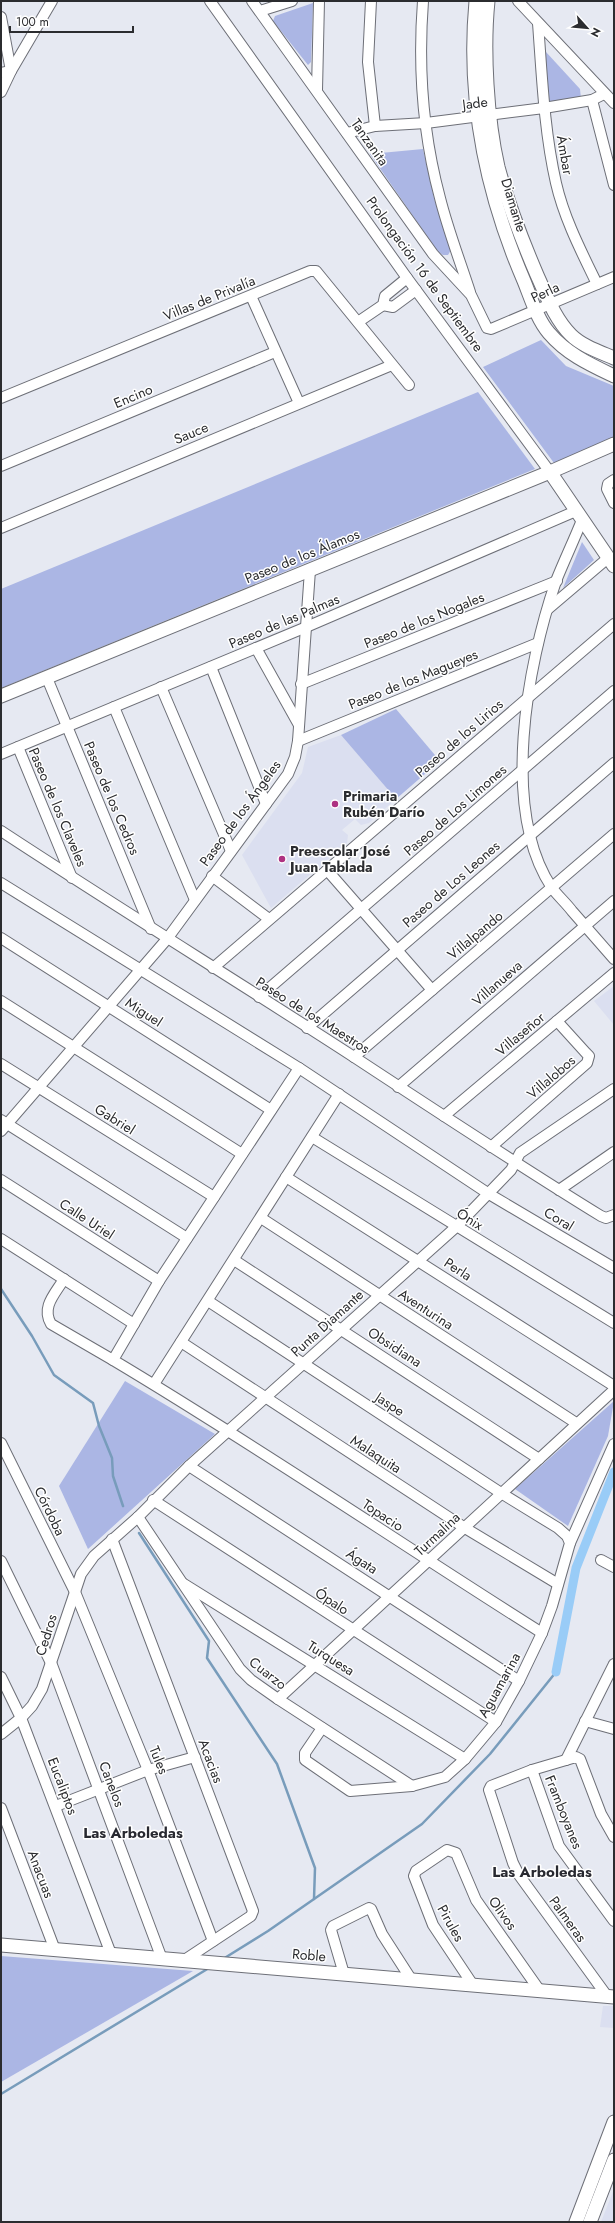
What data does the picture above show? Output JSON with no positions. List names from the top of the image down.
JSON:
{
  "streets": {
    "street": [
      "Jade",
      "Tanzanita",
      "Ámbar",
      "Diamante",
      "Prolongación 16 de Septiembre",
      "Perla",
      "Villas de Privalía",
      "Encino",
      "Sauce",
      "Paseo de los Álamos",
      "Paseo de los Nogales",
      "Paseo de las Palmas",
      "Paseo de los Magueyes",
      "Paseo de los Lirios",
      "Paseo de los Cedros",
      "Paseo de los Claveles",
      "Paseo de Los Limones",
      "Paseo de los Ángeles",
      "Paseo de Los Leones",
      "Villalpando",
      "Villanueva",
      "Miguel",
      "Paseo de los Maestros",
      "Villaseñor",
      "Villalobos",
      "Gabriel",
      "Calle Uriel",
      "Ónix",
      "Coral",
      "Aventurina",
      "Punta Diamante",
      "Obsidiana",
      "Jaspe",
      "Malaquita",
      "Córdoba",
      "Topacio",
      "Turmalina",
      "Ágata",
      "Ópalo",
      "Cedros",
      "Turquesa",
      "Cuarzo",
      "Aguamarina",
      "Tules",
      "Acacias",
      "Canelos",
      "Eucaliptos",
      "Framboyanes",
      "Anacuas",
      "Olivos",
      "Palmeras",
      "Pirules",
      "Roble"
    ]
  },
  "crossings": [
    ["Jade", "Tanzanita"],
    ["Jade", "Ámbar"],
    ["Jade", "Diamante"],
    ["Tanzanita", "Perla"],
    ["Ámbar", "Perla"],
    ["Diamante", "Perla"],
    ["Prolongación 16 de Septiembre", "Paseo de los Álamos"],
    ["Prolongación 16 de Septiembre", "Paseo de las Palmas"],
    ["Perla", "Punta Diamante"],
    ["Villas de Privalía", "Sauce"],
    ["Paseo de los Álamos", "Paseo de los Cedros"],
    ["Paseo de los Álamos", "Paseo de los Ángeles"],
    ["Paseo de los Nogales", "Paseo de los Ángeles"],
    ["Paseo de las Palmas", "Paseo de los Cedros"],
    ["Paseo de las Palmas", "Paseo de los Claveles"],
    ["Paseo de las Palmas", "Paseo de los Ángeles"],
    ["Paseo de los Magueyes", "Paseo de los Ángeles"],
    ["Paseo de los Lirios", "Paseo de los Maestros"],
    ["Paseo de los Cedros", "Paseo de los Maestros"],
    ["Paseo de los Claveles", "Paseo de los Maestros"],
    ["Paseo de Los Limones", "Paseo de los Maestros"],
    ["Paseo de los Ángeles", "Miguel"],
    ["Paseo de los Ángeles", "Paseo de los Maestros"],
    ["Paseo de los Ángeles", "Gabriel"],
    ["Paseo de los Ángeles", "Coral"],
    ["Paseo de Los Leones", "Paseo de los Maestros"],
    ["Villalpando", "Paseo de los Maestros"],
    ["Villanueva", "Paseo de los Maestros"],
    ["Paseo de los Maestros", "Villaseñor"],
    ["Paseo de los Maestros", "Villalobos"],
    ["Paseo de los Maestros", "Punta Diamante"],
    ["Villaseñor", "Villalobos"],
    ["Ónix", "Punta Diamante"],
    ["Coral", "Punta Diamante"],
    ["Aventurina", "Punta Diamante"],
    ["Aventurina", "Turmalina"],
    ["Punta Diamante", "Obsidiana"],
    ["Punta Diamante", "Jaspe"],
    ["Punta Diamante", "Malaquita"],
    ["Punta Diamante", "Topacio"],
    ["Punta Diamante", "Ágata"],
    ["Punta Diamante", "Ópalo"],
    ["Punta Diamante", "Cedros"],
    ["Punta Diamante", "Cuarzo"],
    ["Obsidiana", "Turmalina"],
    ["Jaspe", "Turmalina"],
    ["Jaspe", "Aguamarina"],
    ["Malaquita", "Turmalina"],
    ["Malaquita", "Aguamarina"],
    ["Córdoba", "Cedros"],
    ["Córdoba", "Tules"],
    ["Topacio", "Turmalina"],
    ["Topacio", "Aguamarina"],
    ["Turmalina", "Ágata"],
    ["Turmalina", "Ópalo"],
    ["Turmalina", "Turquesa"],
    ["Turmalina", "Cuarzo"],
    ["Ágata", "Aguamarina"],
    ["Ópalo", "Aguamarina"],
    ["Cedros", "Cuarzo"],
    ["Cedros", "Tules"],
    ["Cedros", "Acacias"],
    ["Cedros", "Canelos"],
    ["Cedros", "Eucaliptos"],
    ["Turquesa", "Cuarzo"],
    ["Turquesa", "Aguamarina"],
    ["Cuarzo", "Aguamarina"],
    ["Tules", "Acacias"],
    ["Acacias", "Roble"],
    ["Canelos", "Roble"],
    ["Eucaliptos", "Roble"],
    ["Framboyanes", "Palmeras"],
    ["Anacuas", "Roble"],
    ["Olivos", "Pirules"],
    ["Olivos", "Roble"],
    ["Palmeras", "Roble"],
    ["Pirules", "Roble"]
  ],
  "districts": ["Las Arboledas", "Las Arboledas"],
  "places": ["Primaria Rubén Darío", "Preescolar José Juan Tablada"],
  "scale_bar": "100 m",
  "north": "bottom right"
}
